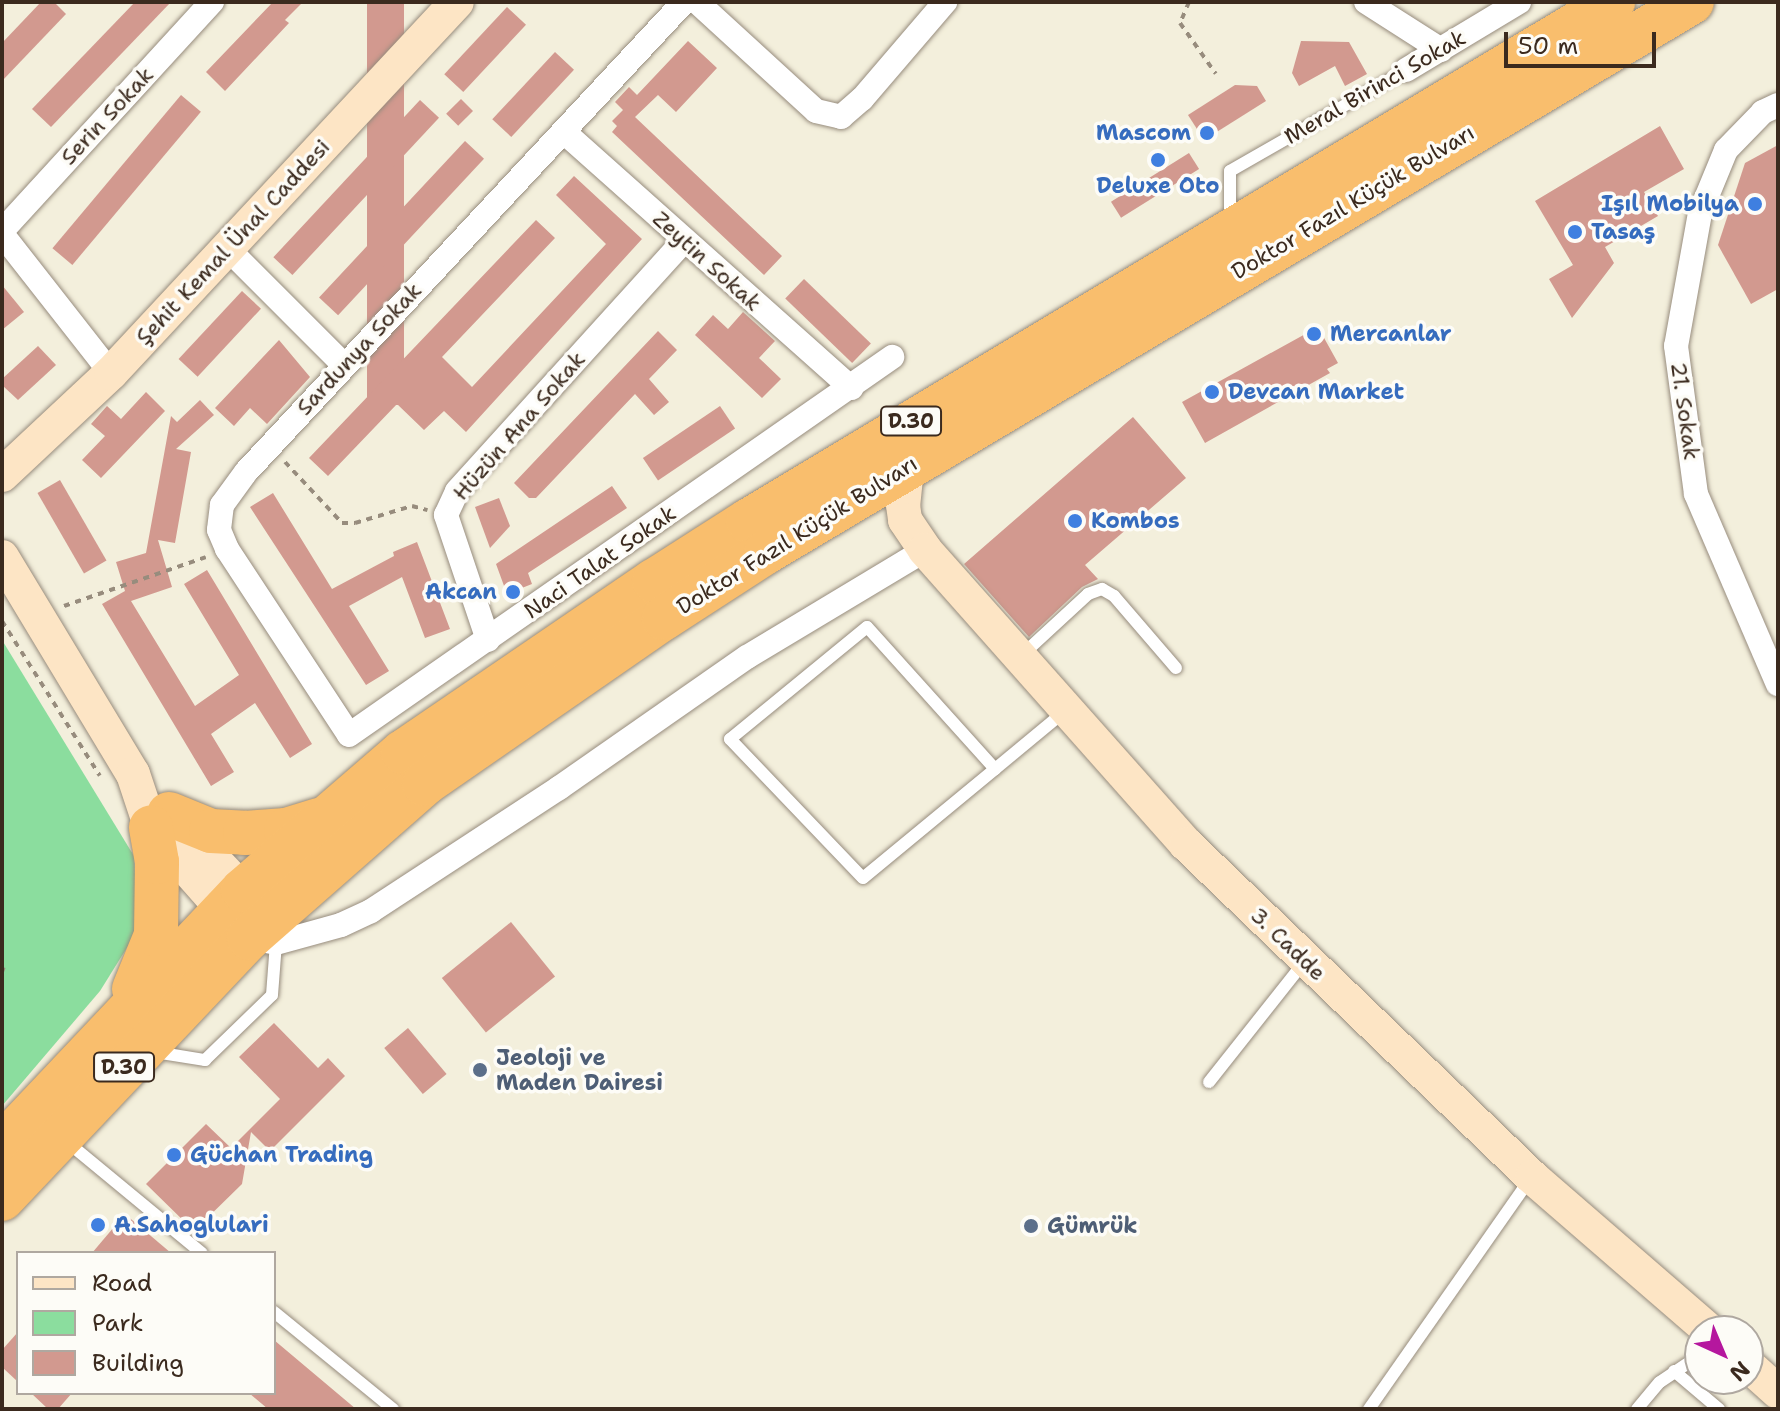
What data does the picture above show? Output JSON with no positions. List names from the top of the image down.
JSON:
{
  "streets": {
    "highway": ["Doktor Fazıl Küçük Bulvarı", "D.30"],
    "street": [
      "Meral Birinci Sokak",
      "Serin Sokak",
      "Şehit Kemal Ünal Caddesi",
      "Zeytin Sokak",
      "Sardunya Sokak",
      "21. Sokak",
      "Hüzün Ana Sokak",
      "Naci Talat Sokak",
      "3. Cadde"
    ]
  },
  "crossings": [
    ["Meral Birinci Sokak", "Doktor Fazıl Küçük Bulvarı"],
    ["Zeytin Sokak", "Sardunya Sokak"],
    ["Zeytin Sokak", "Hüzün Ana Sokak"],
    ["Zeytin Sokak", "Naci Talat Sokak"],
    ["Sardunya Sokak", "Naci Talat Sokak"],
    ["Hüzün Ana Sokak", "Naci Talat Sokak"]
  ],
  "places": [
    "Mascom",
    "Deluxe Oto",
    "Işıl Mobilya",
    "Tasaş",
    "Mercanlar",
    "Devcan Market",
    "Kombos",
    "Akcan",
    "Jeoloji ve Maden Dairesi",
    "Güchan Trading",
    "A.Sahoglulari",
    "Gümrük"
  ],
  "legend": ["Road", "Park", "Building"],
  "scale_bar": "50 m",
  "north": "bottom right"
}
